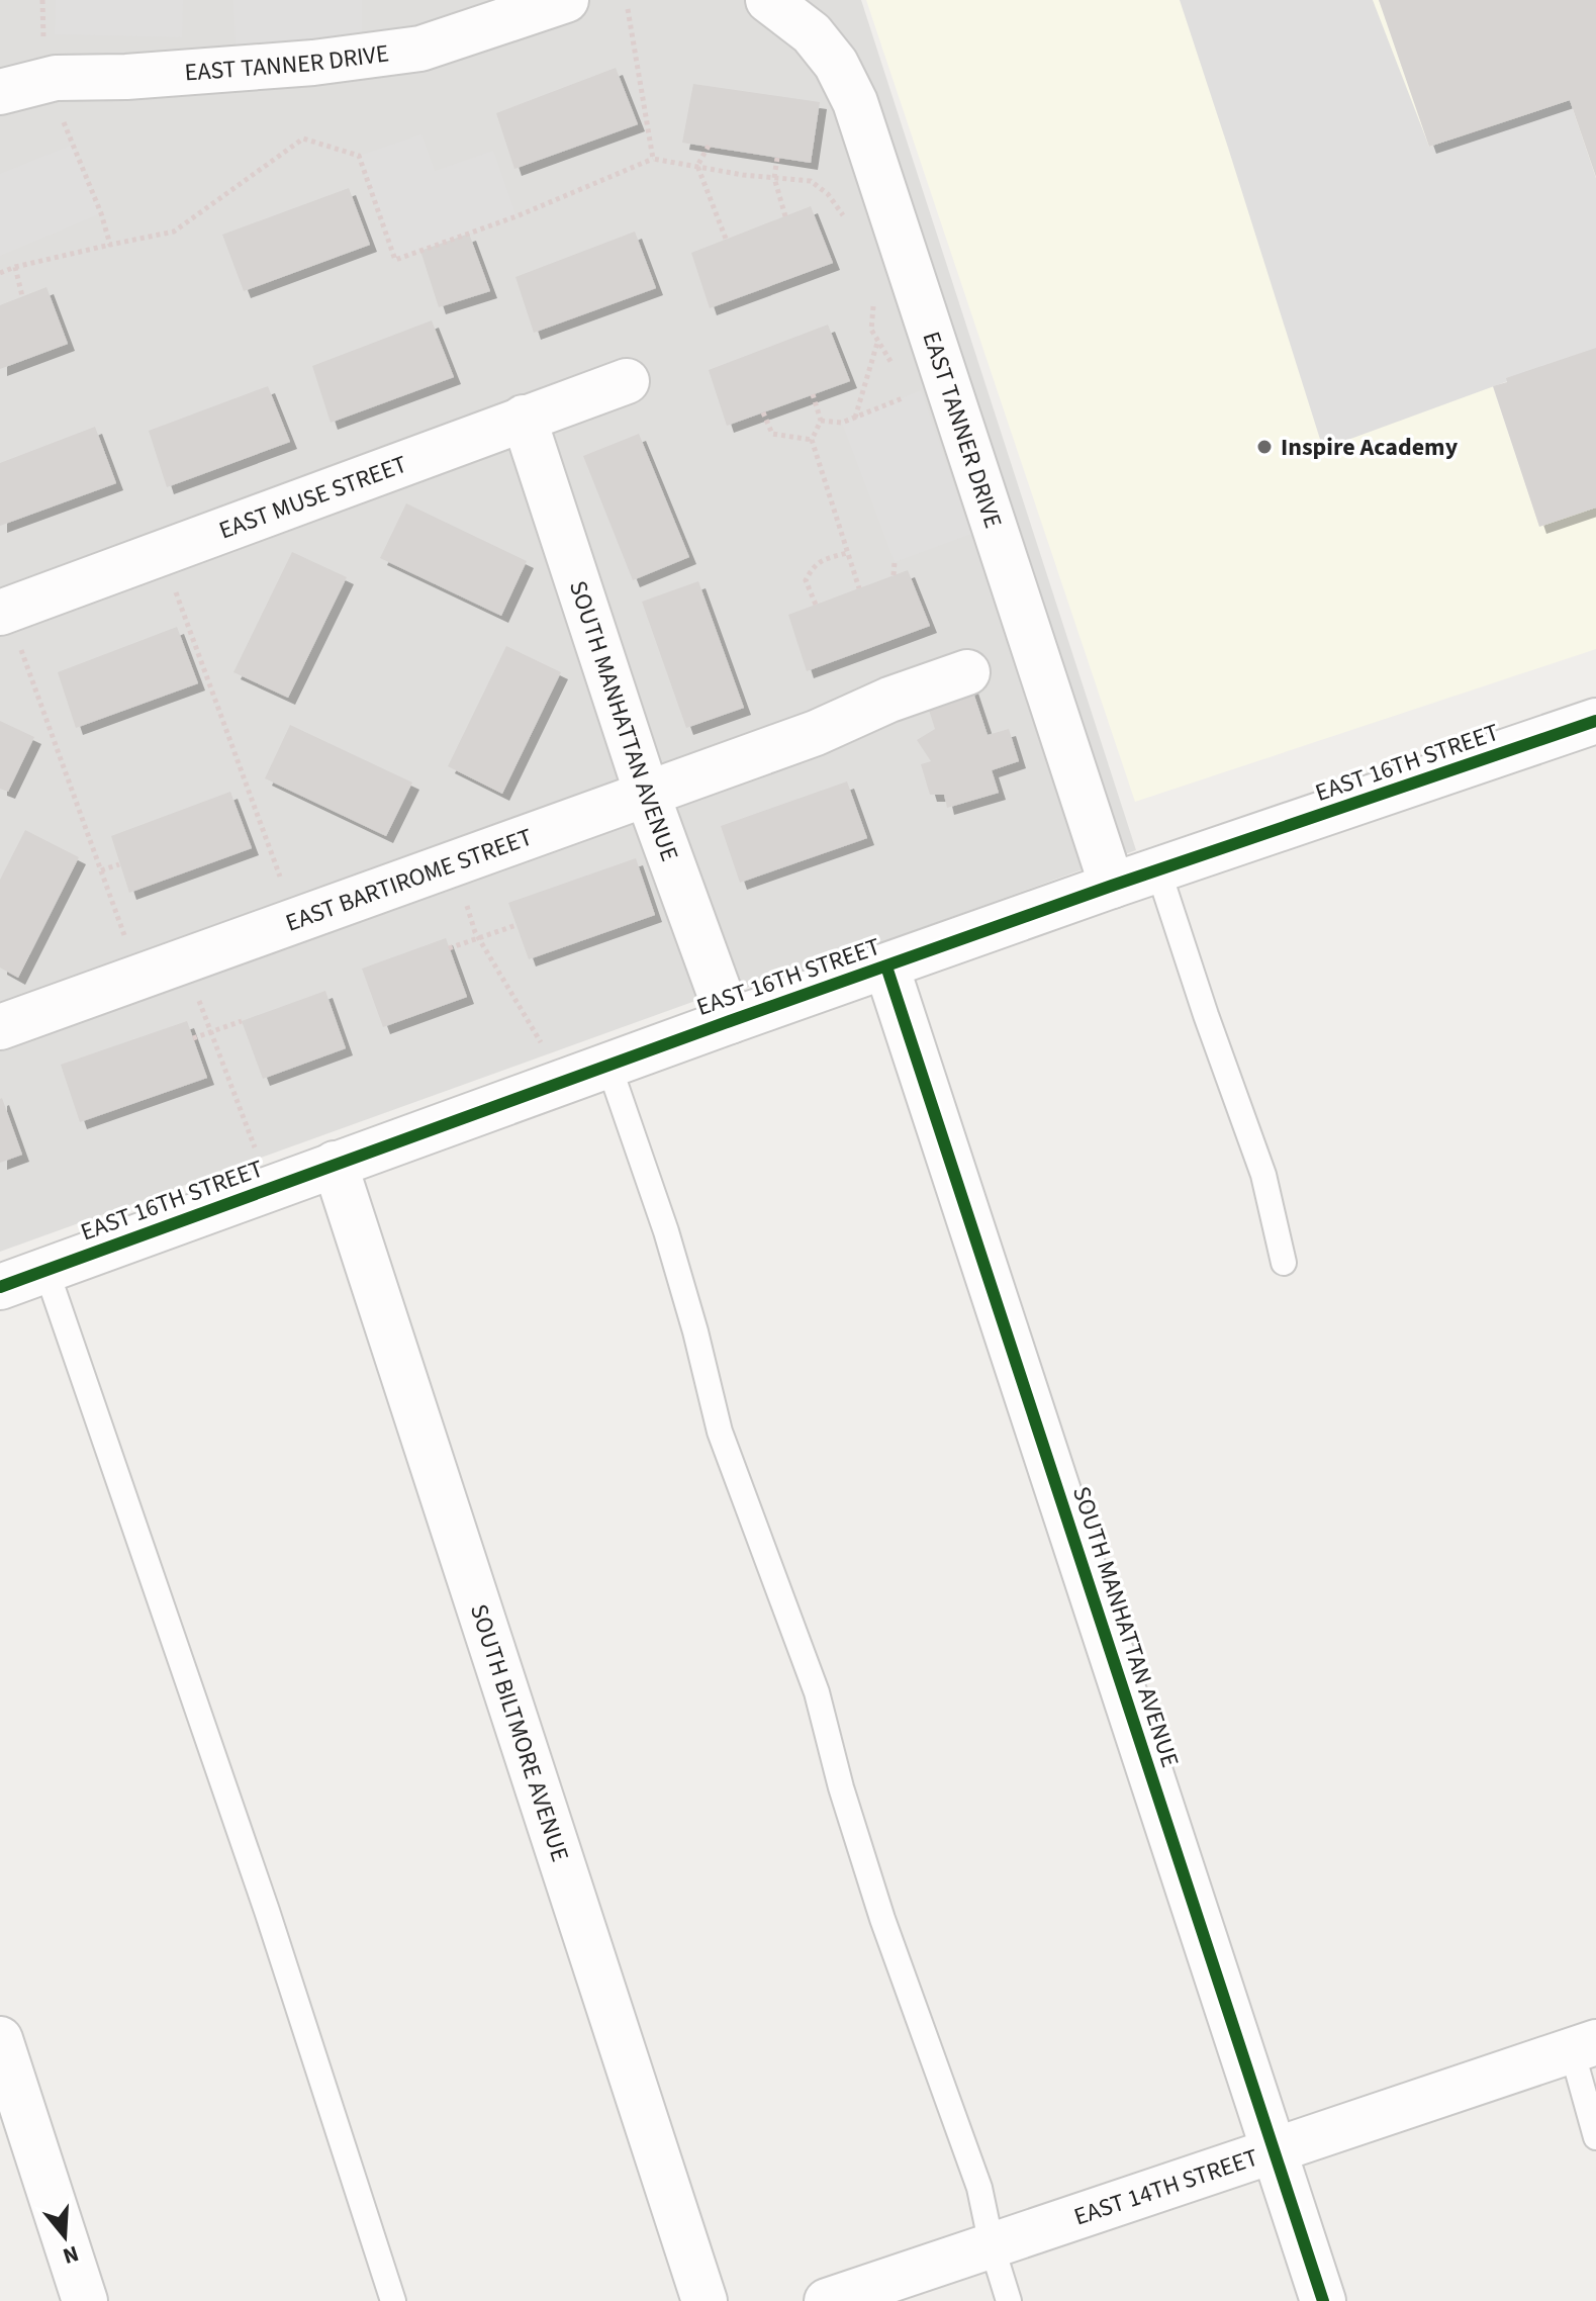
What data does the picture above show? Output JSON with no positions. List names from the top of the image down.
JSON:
{
  "streets": {
    "street": [
      "EAST TANNER DRIVE",
      "EAST MUSE STREET",
      "SOUTH MANHATTAN AVENUE",
      "EAST 16TH STREET",
      "EAST BARTIROME STREET",
      "SOUTH BILTMORE AVENUE",
      "EAST 14TH STREET"
    ]
  },
  "crossings": [
    ["EAST TANNER DRIVE", "EAST 16TH STREET"],
    ["EAST MUSE STREET", "SOUTH MANHATTAN AVENUE"],
    ["SOUTH MANHATTAN AVENUE", "EAST 16TH STREET"],
    ["SOUTH MANHATTAN AVENUE", "EAST BARTIROME STREET"],
    ["SOUTH MANHATTAN AVENUE", "EAST 14TH STREET"],
    ["EAST 16TH STREET", "SOUTH BILTMORE AVENUE"]
  ],
  "places": ["Inspire Academy"],
  "north": "bottom"
}
